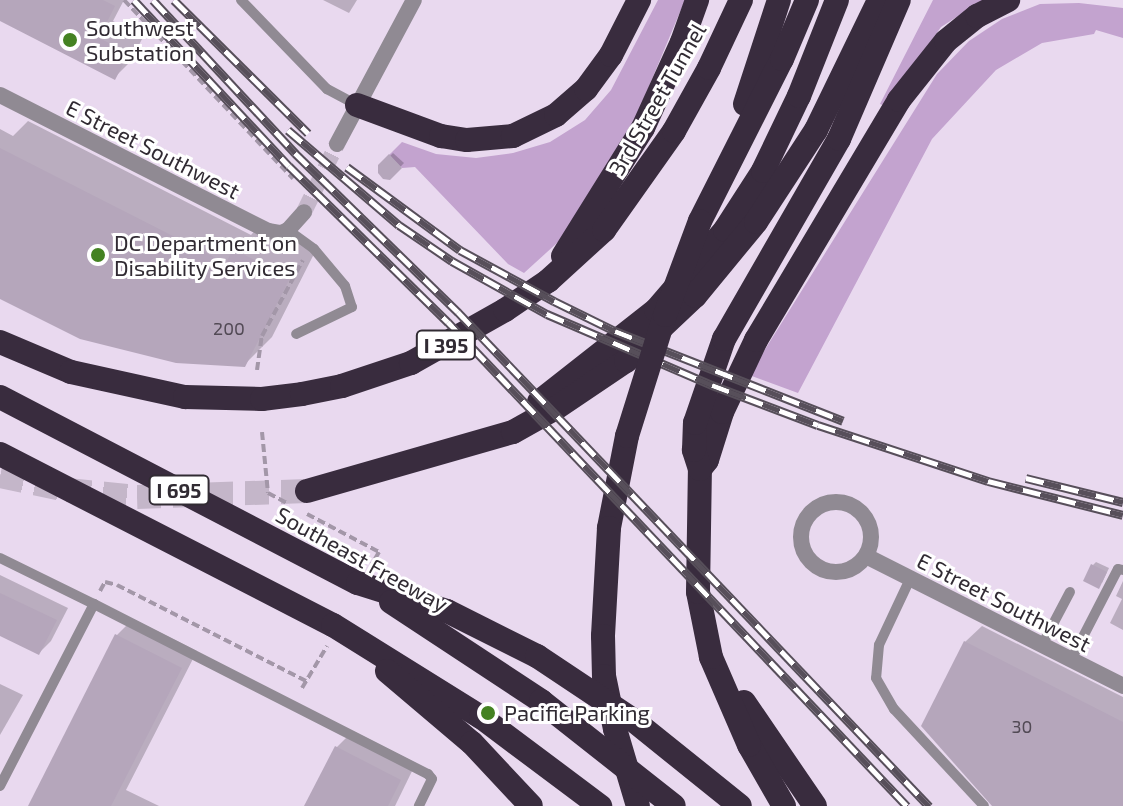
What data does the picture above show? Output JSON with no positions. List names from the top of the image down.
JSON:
{
  "streets": {
    "highway": [
      "3rd Street Tunnel",
      "I 395",
      "I 695",
      "Southeast Freeway"
    ],
    "street": ["E Street Southwest"]
  },
  "places": ["Southwest Substation", "DC Department on Disability Services", "Pacific Parking"],
  "house_numbers": ["200", "30"]
}
